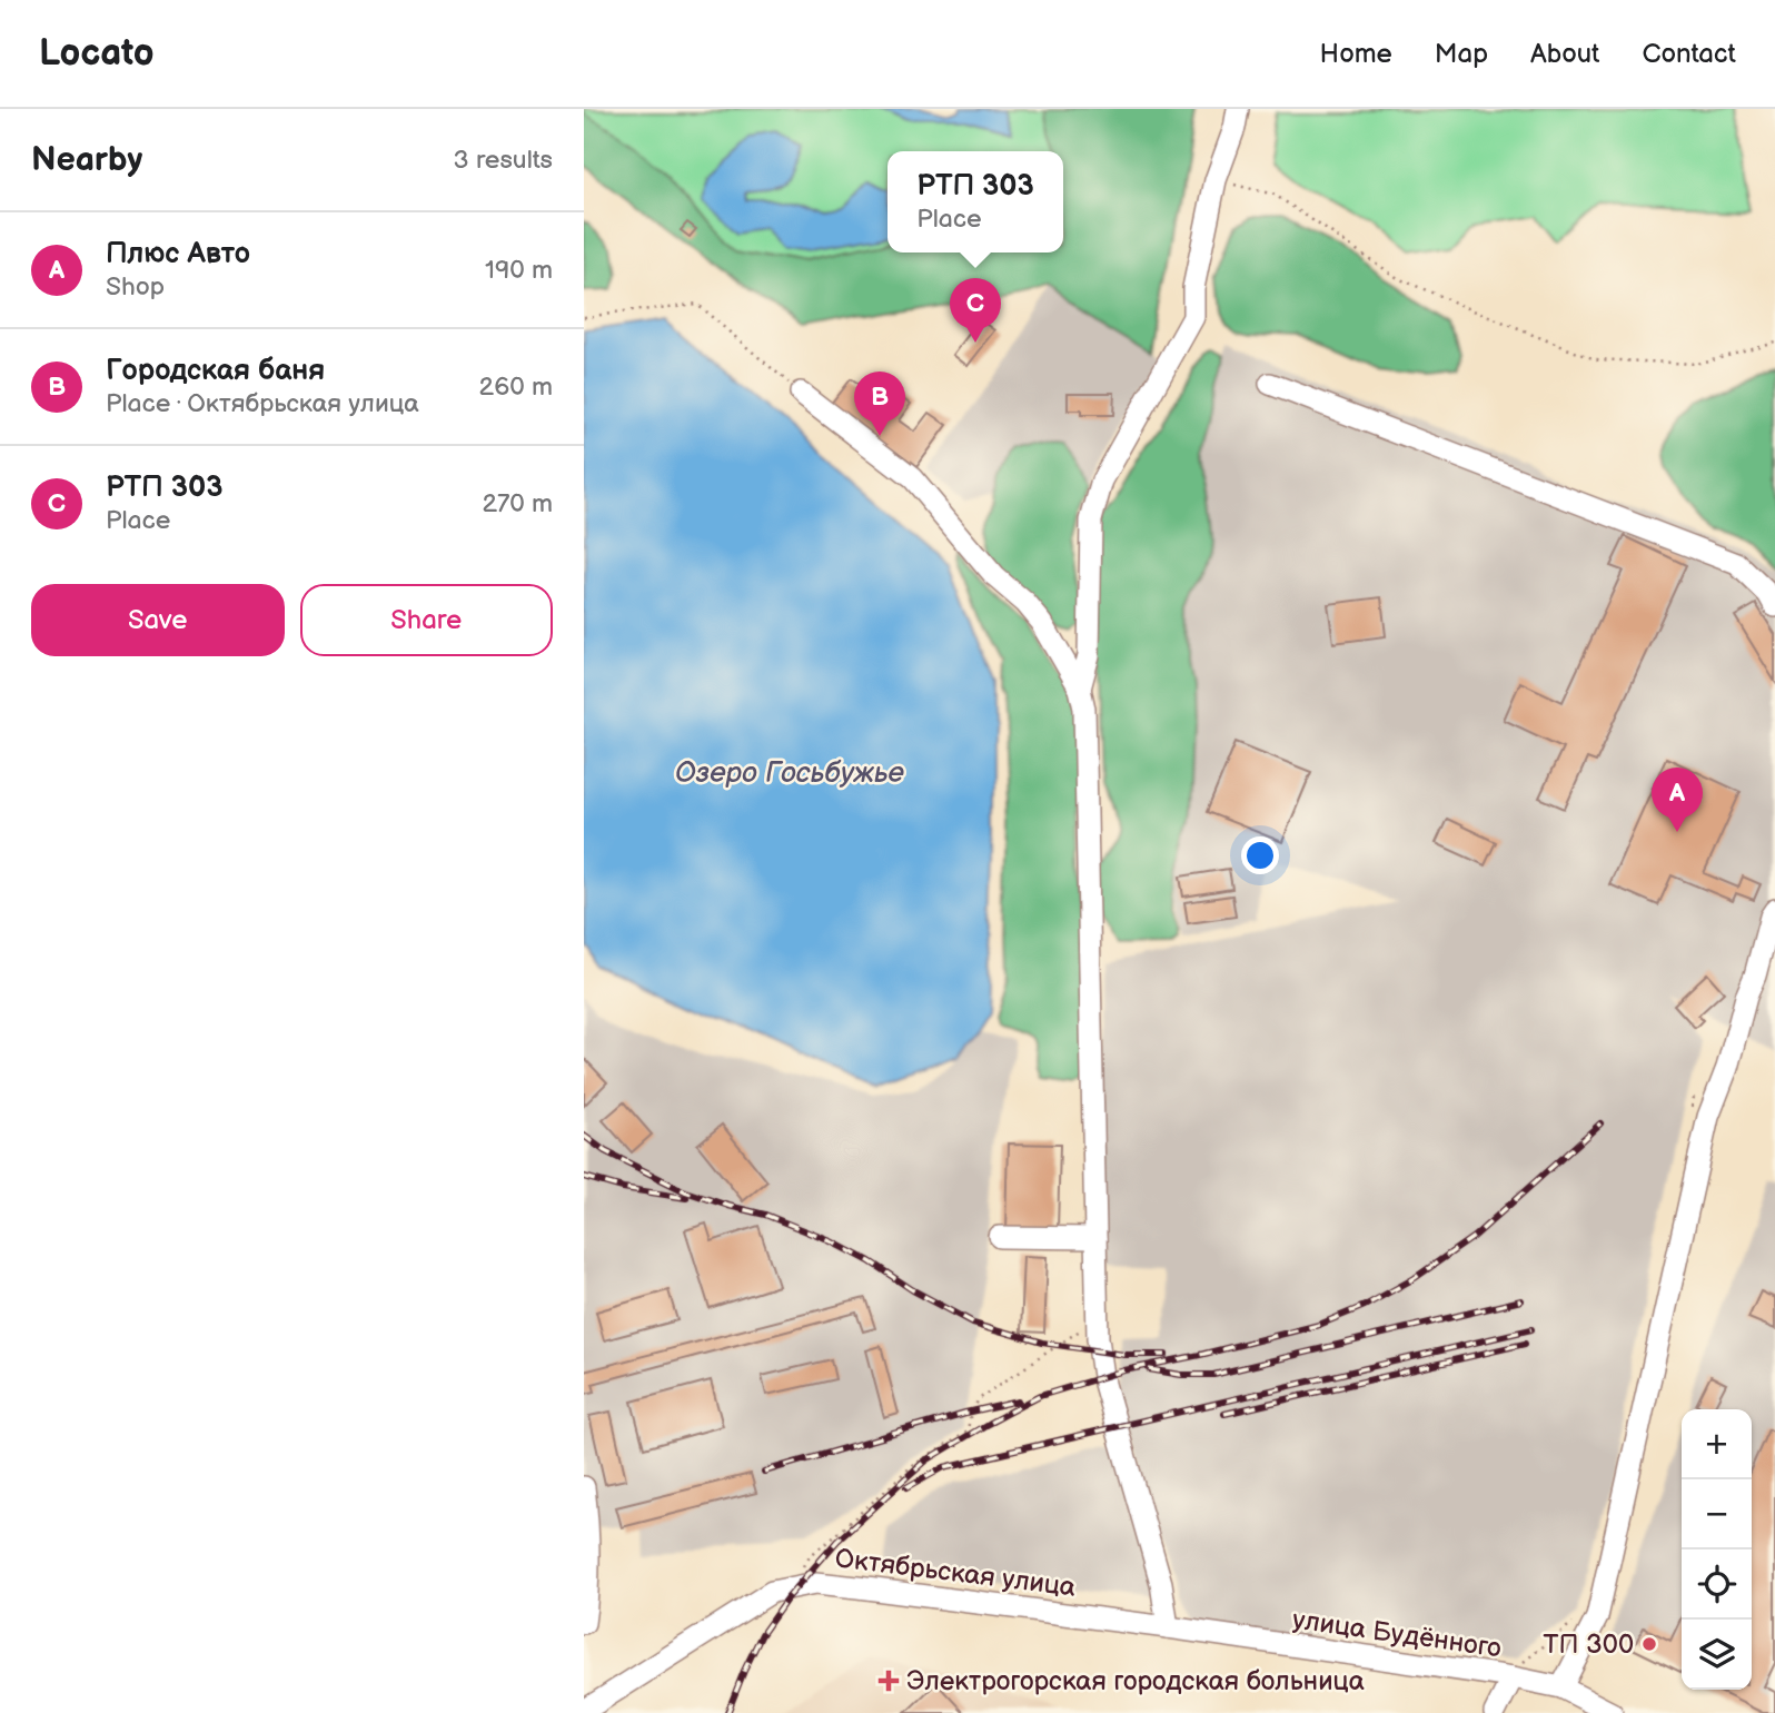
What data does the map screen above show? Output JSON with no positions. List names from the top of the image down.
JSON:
{
  "streets": {
    "street": ["Октябрьская улица", "улица Будённого"]
  },
  "crossings": [
    ["Октябрьская улица", "улица Будённого"]
  ],
  "water": ["Озеро Госьбужье"],
  "places": {
    "other": ["ТП 300"],
    "health": ["Электрогорская городская больница"]
  },
  "page": {
    "header": "Locato",
    "nav": [
      "Home",
      "Map",
      "About",
      "Contact"
    ],
    "heading": ["Nearby", "3 results"],
    "popup": ["РТП 303", "Place"],
    "list": [
      {
        "mark": "A",
        "name": "Плюс Авто",
        "note": "Shop",
        "value": "190 m"
      },
      {
        "mark": "B",
        "name": "Городская баня",
        "note": "Place · Октябрьская улица",
        "value": "260 m"
      },
      {
        "mark": "C",
        "name": "РТП 303",
        "note": "Place",
        "value": "270 m"
      }
    ],
    "pins": ["C", "B", "A"],
    "buttons": ["Save", "Share"],
    "map_buttons": ["+", "−"]
  }
}
